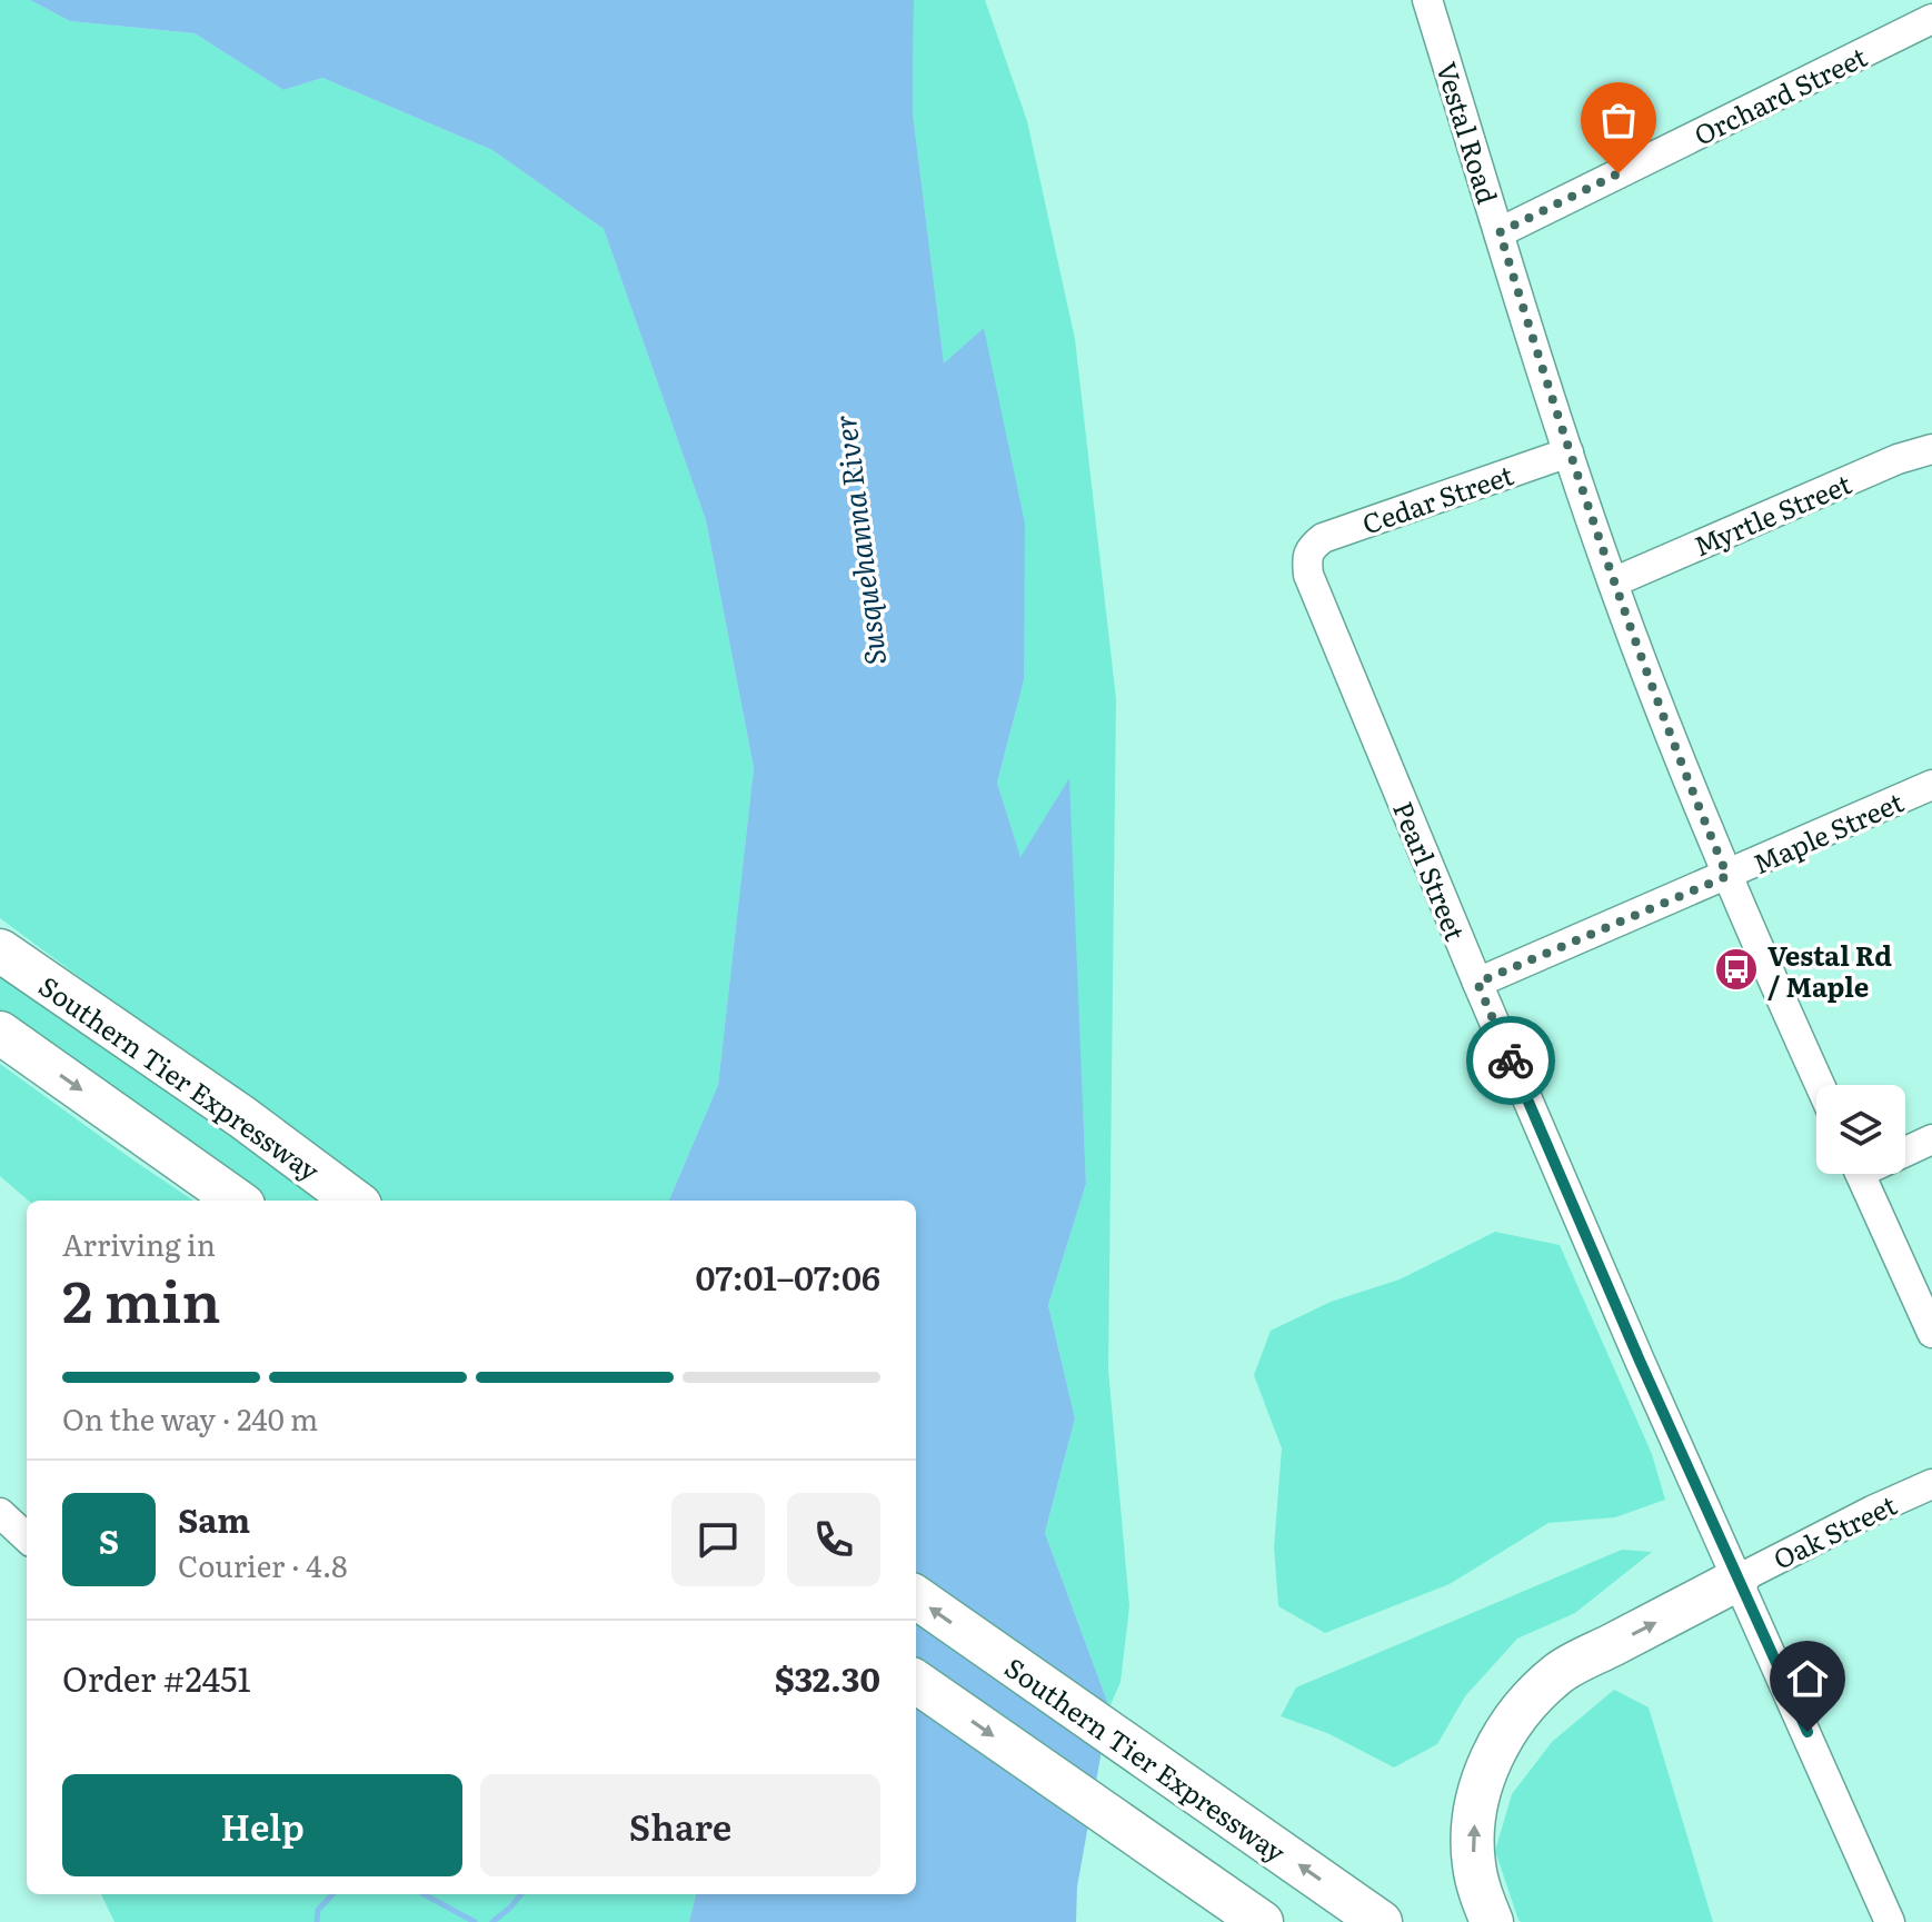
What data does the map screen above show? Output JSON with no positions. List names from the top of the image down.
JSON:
{
  "streets": {
    "highway": ["Southern Tier Expressway"],
    "street": [
      "Orchard Street",
      "Vestal Road",
      "Cedar Street",
      "Myrtle Street",
      "Maple Street",
      "Pearl Street",
      "Oak Street"
    ]
  },
  "crossings": [
    ["Orchard Street", "Vestal Road"],
    ["Vestal Road", "Cedar Street"],
    ["Vestal Road", "Myrtle Street"],
    ["Vestal Road", "Maple Street"],
    ["Cedar Street", "Pearl Street"],
    ["Maple Street", "Pearl Street"],
    ["Pearl Street", "Oak Street"]
  ],
  "water": ["Susquehanna River"],
  "places": {
    "bus stop": ["Vestal Rd / Maple"]
  },
  "page": {
    "heading": ["2 min", "Arriving in", "07:01–07:06"],
    "panel": [
      "Sam",
      "Courier · 4.8",
      "Order #2451",
      "$32.30"
    ],
    "bar": "On the way · 240 m",
    "round": "S",
    "buttons": ["Help", "Share"]
  }
}
